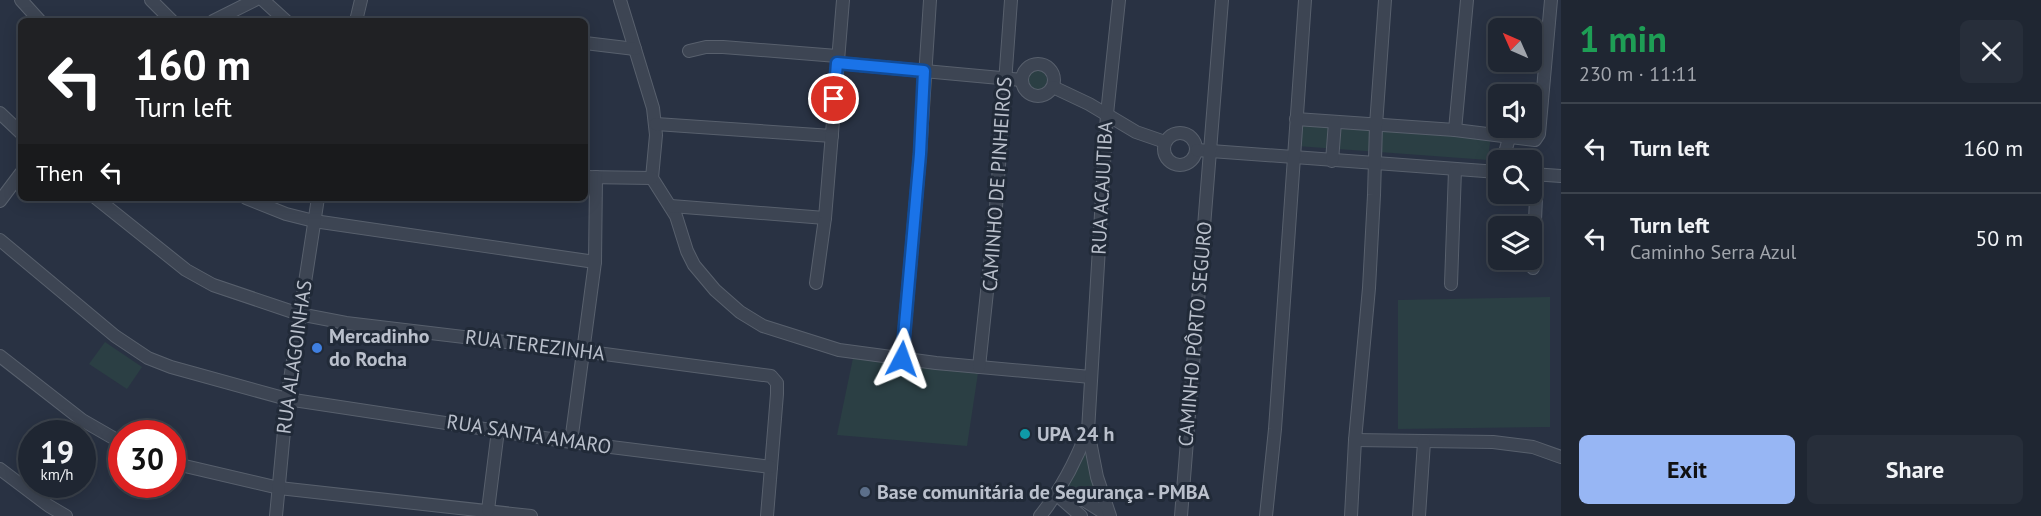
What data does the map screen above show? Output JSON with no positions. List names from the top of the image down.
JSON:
{
  "streets": {
    "street": [
      "CAMINHO DE PINHEIROS",
      "RUA ACAJUTIBA",
      "CAMINHO PÔRTO SEGURO",
      "RUA TEREZINHA",
      "RUA ALAGOINHAS",
      "RUA SANTA AMARO"
    ]
  },
  "crossings": [
    ["RUA TEREZINHA", "RUA ALAGOINHAS"],
    ["RUA TEREZINHA", "RUA SANTA AMARO"],
    ["RUA ALAGOINHAS", "RUA SANTA AMARO"]
  ],
  "places": ["Mercadinho do Rocha", "UPA 24 h", "Base comunitária de Segurança - PMBA"],
  "north": "top left",
  "page": {
    "heading": ["1 min", "230 m · 11:11"],
    "turn": ["160 m", "Turn left"],
    "list": [
      {
        "name": "Turn left",
        "value": "160 m"
      },
      {
        "name": "Turn left",
        "note": "Caminho Serra Azul",
        "value": "50 m"
      }
    ],
    "then": "Then",
    "speed": "19 km/h",
    "limit": "30",
    "buttons": ["Exit", "Share"]
  }
}
